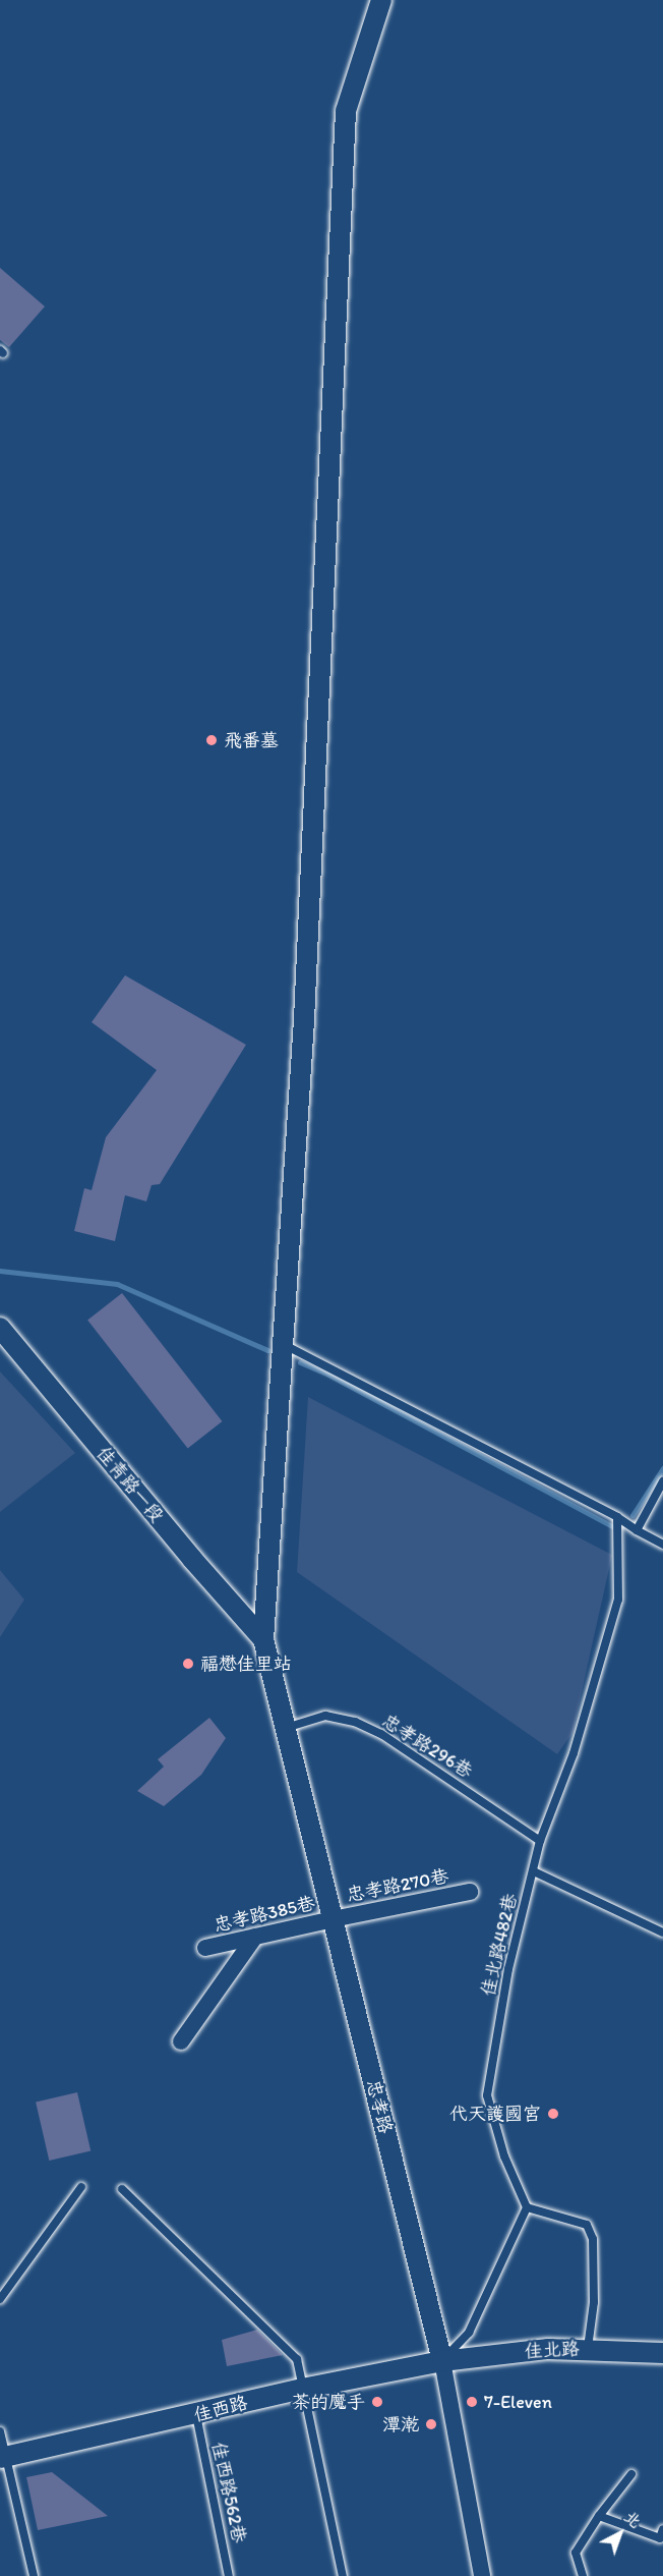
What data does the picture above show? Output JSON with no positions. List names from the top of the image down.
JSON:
{
  "streets": {
    "street": [
      "佳青路一段",
      "忠孝路270巷",
      "忠孝路385巷",
      "忠孝路",
      "佳北路",
      "佳西路"
    ],
    "lane": ["忠孝路296巷", "佳北路482巷", "佳西路562巷"]
  },
  "crossings": [
    ["佳青路一段", "忠孝路"],
    ["忠孝路296巷", "佳北路482巷"],
    ["忠孝路296巷", "忠孝路"],
    ["忠孝路270巷", "忠孝路385巷"],
    ["忠孝路270巷", "忠孝路"],
    ["忠孝路385巷", "忠孝路"],
    ["忠孝路", "佳北路"],
    ["忠孝路", "佳西路"],
    ["佳北路", "佳西路"],
    ["佳西路", "佳西路562巷"]
  ],
  "places": [
    "飛番墓",
    "福懋佳里站",
    "代天護國宮",
    "茶的魔手",
    "7-Eleven",
    "潭漧"
  ],
  "north": "top right"
}
